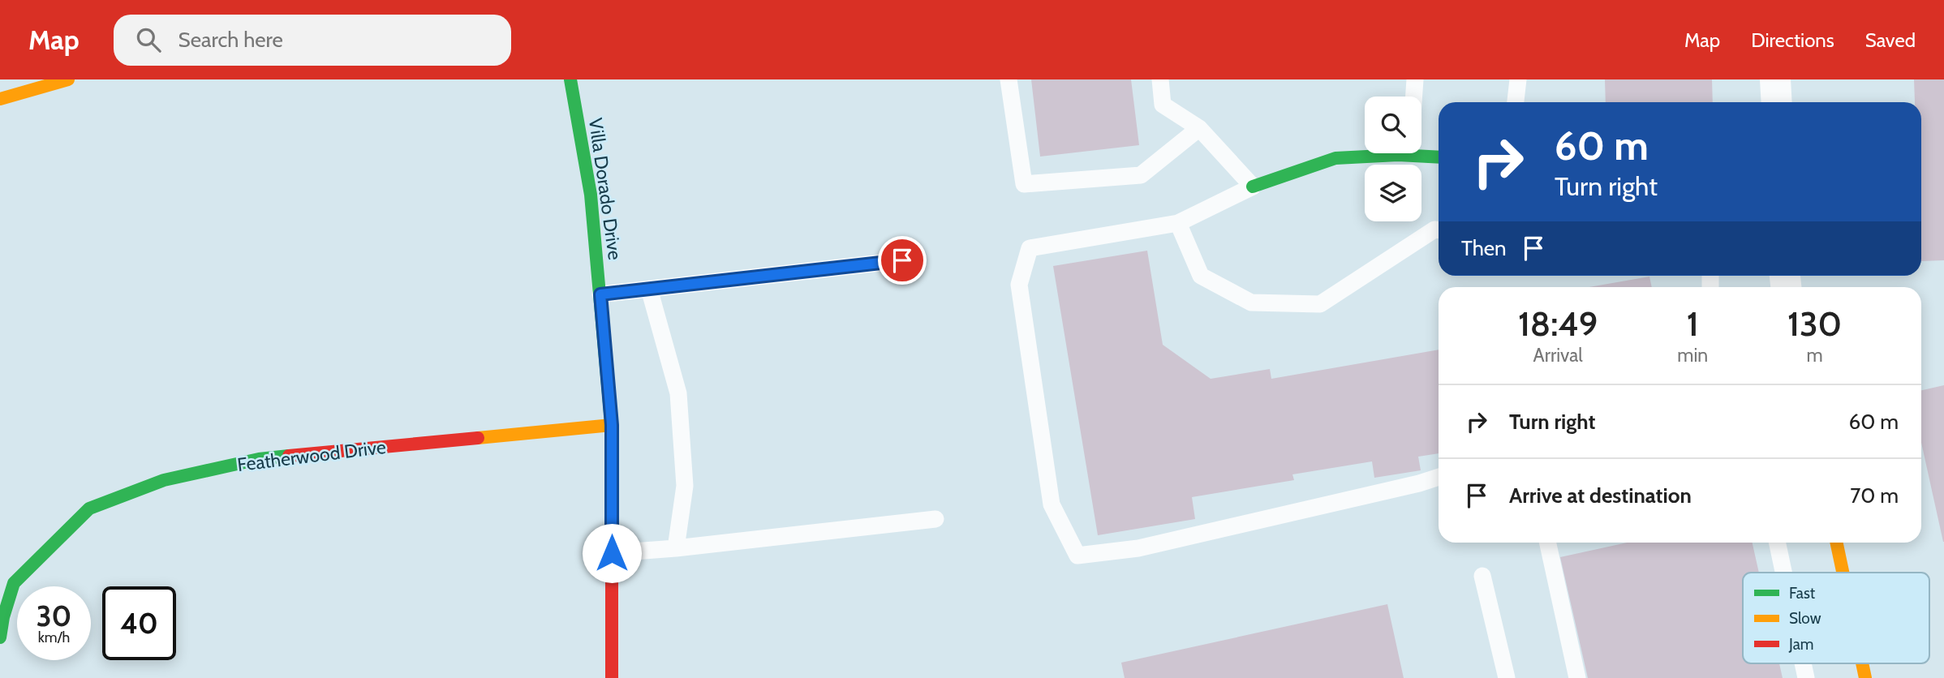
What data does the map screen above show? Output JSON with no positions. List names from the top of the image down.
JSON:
{
  "streets": {
    "street": ["Villa Dorado Drive", "Featherwood Drive"]
  },
  "crossings": [
    ["Villa Dorado Drive", "Featherwood Drive"]
  ],
  "legend": ["Fast", "Slow", "Jam"],
  "page": {
    "header": "Map",
    "search": "Search here",
    "nav": ["Map", "Directions", "Saved"],
    "turn": ["60 m", "Turn right"],
    "then": "Then",
    "eta": [
      "18:49",
      "Arrival",
      "1",
      "min",
      "130",
      "m"
    ],
    "list": [
      {
        "name": "Turn right",
        "value": "60 m"
      },
      {
        "name": "Arrive at destination",
        "value": "70 m"
      }
    ],
    "speed": "30 km/h",
    "limit": "40"
  }
}
